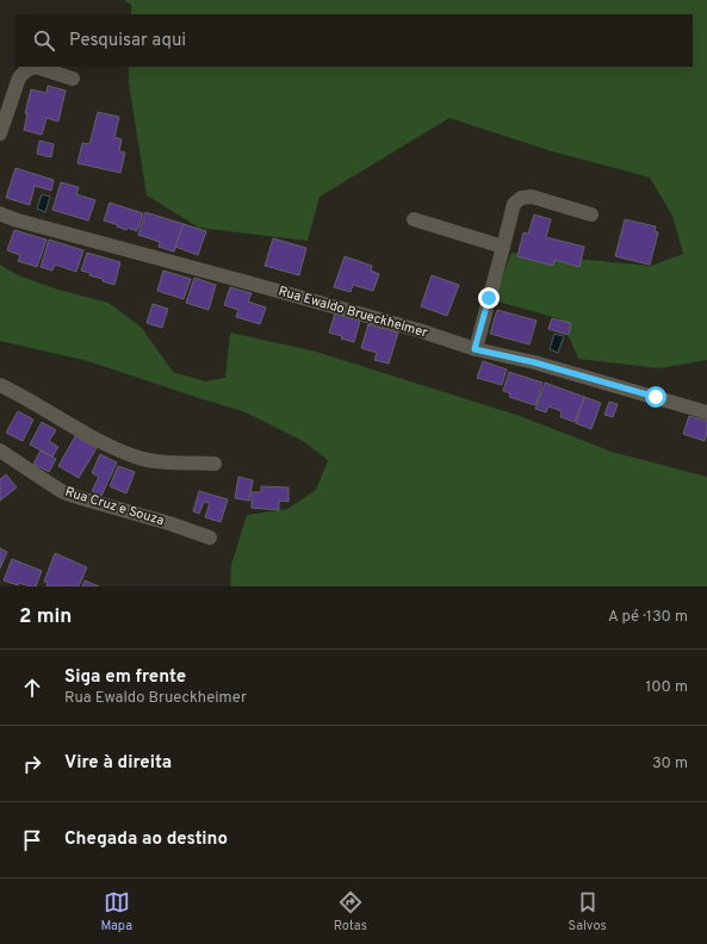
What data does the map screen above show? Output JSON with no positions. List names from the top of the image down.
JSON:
{
  "streets": {
    "street": ["Rua Ewaldo Brueckheimer", "Rua Cruz e Souza"]
  },
  "page": {
    "search": "Pesquisar aqui",
    "heading": ["2 min", "A pé · 130 m"],
    "list": [
      ["Siga em frente", "Rua Ewaldo Brueckheimer", "100 m"],
      ["Vire à direita", "30 m"],
      "Chegada ao destino"
    ],
    "nav": ["Mapa", "Rotas", "Salvos"]
  }
}
